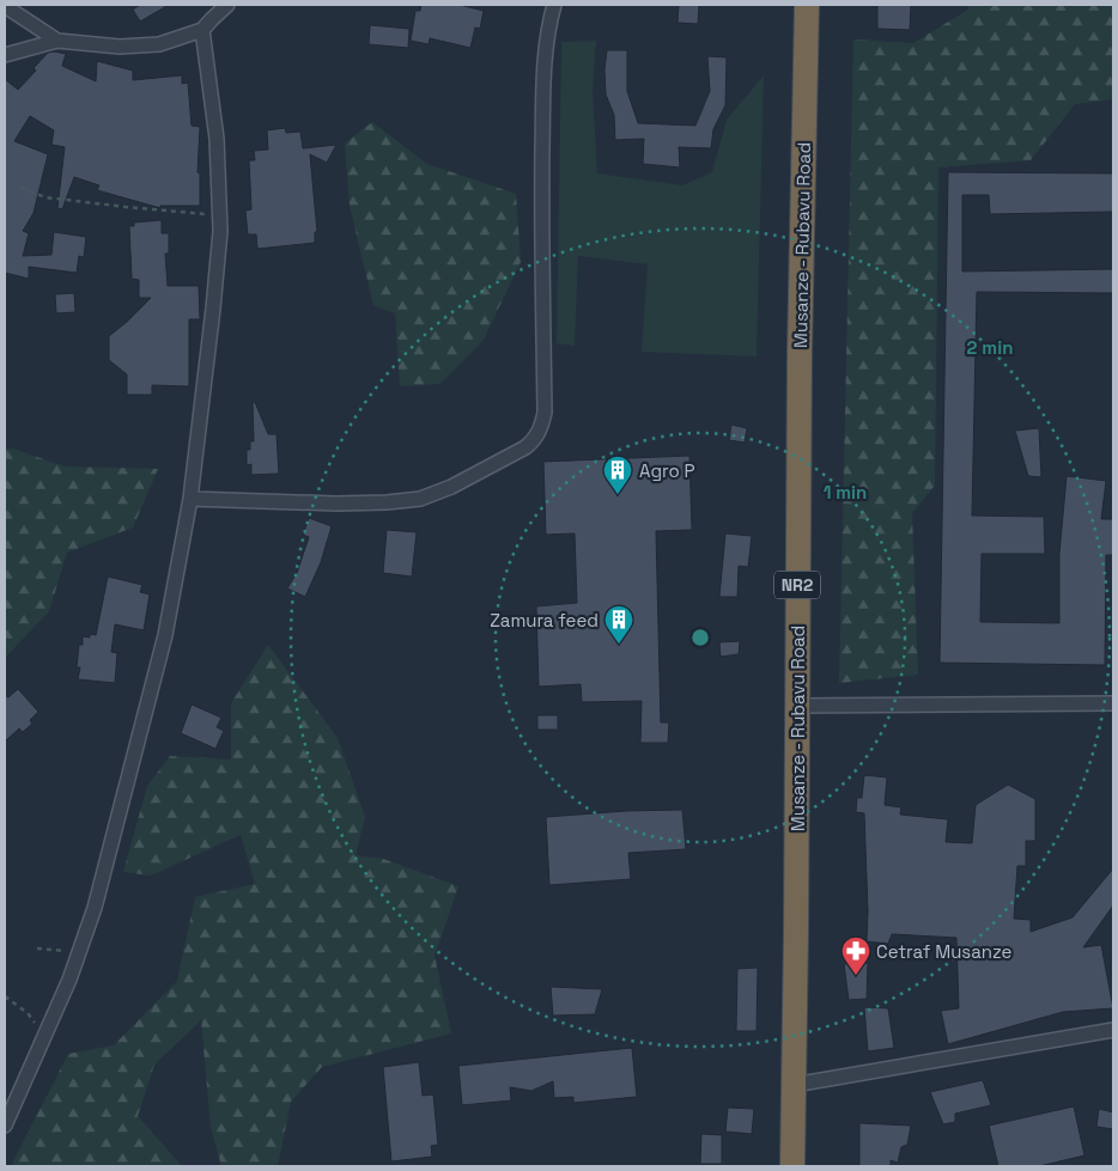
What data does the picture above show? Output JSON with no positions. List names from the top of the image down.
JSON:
{
  "streets": {
    "highway": ["Musanze - Rubavu Road", "NR2"]
  },
  "places": {
    "building": ["Agro P", "Zamura feed"],
    "pharmacy": ["Cetraf Musanze"]
  },
  "rings": ["2 min", "1 min"]
}
